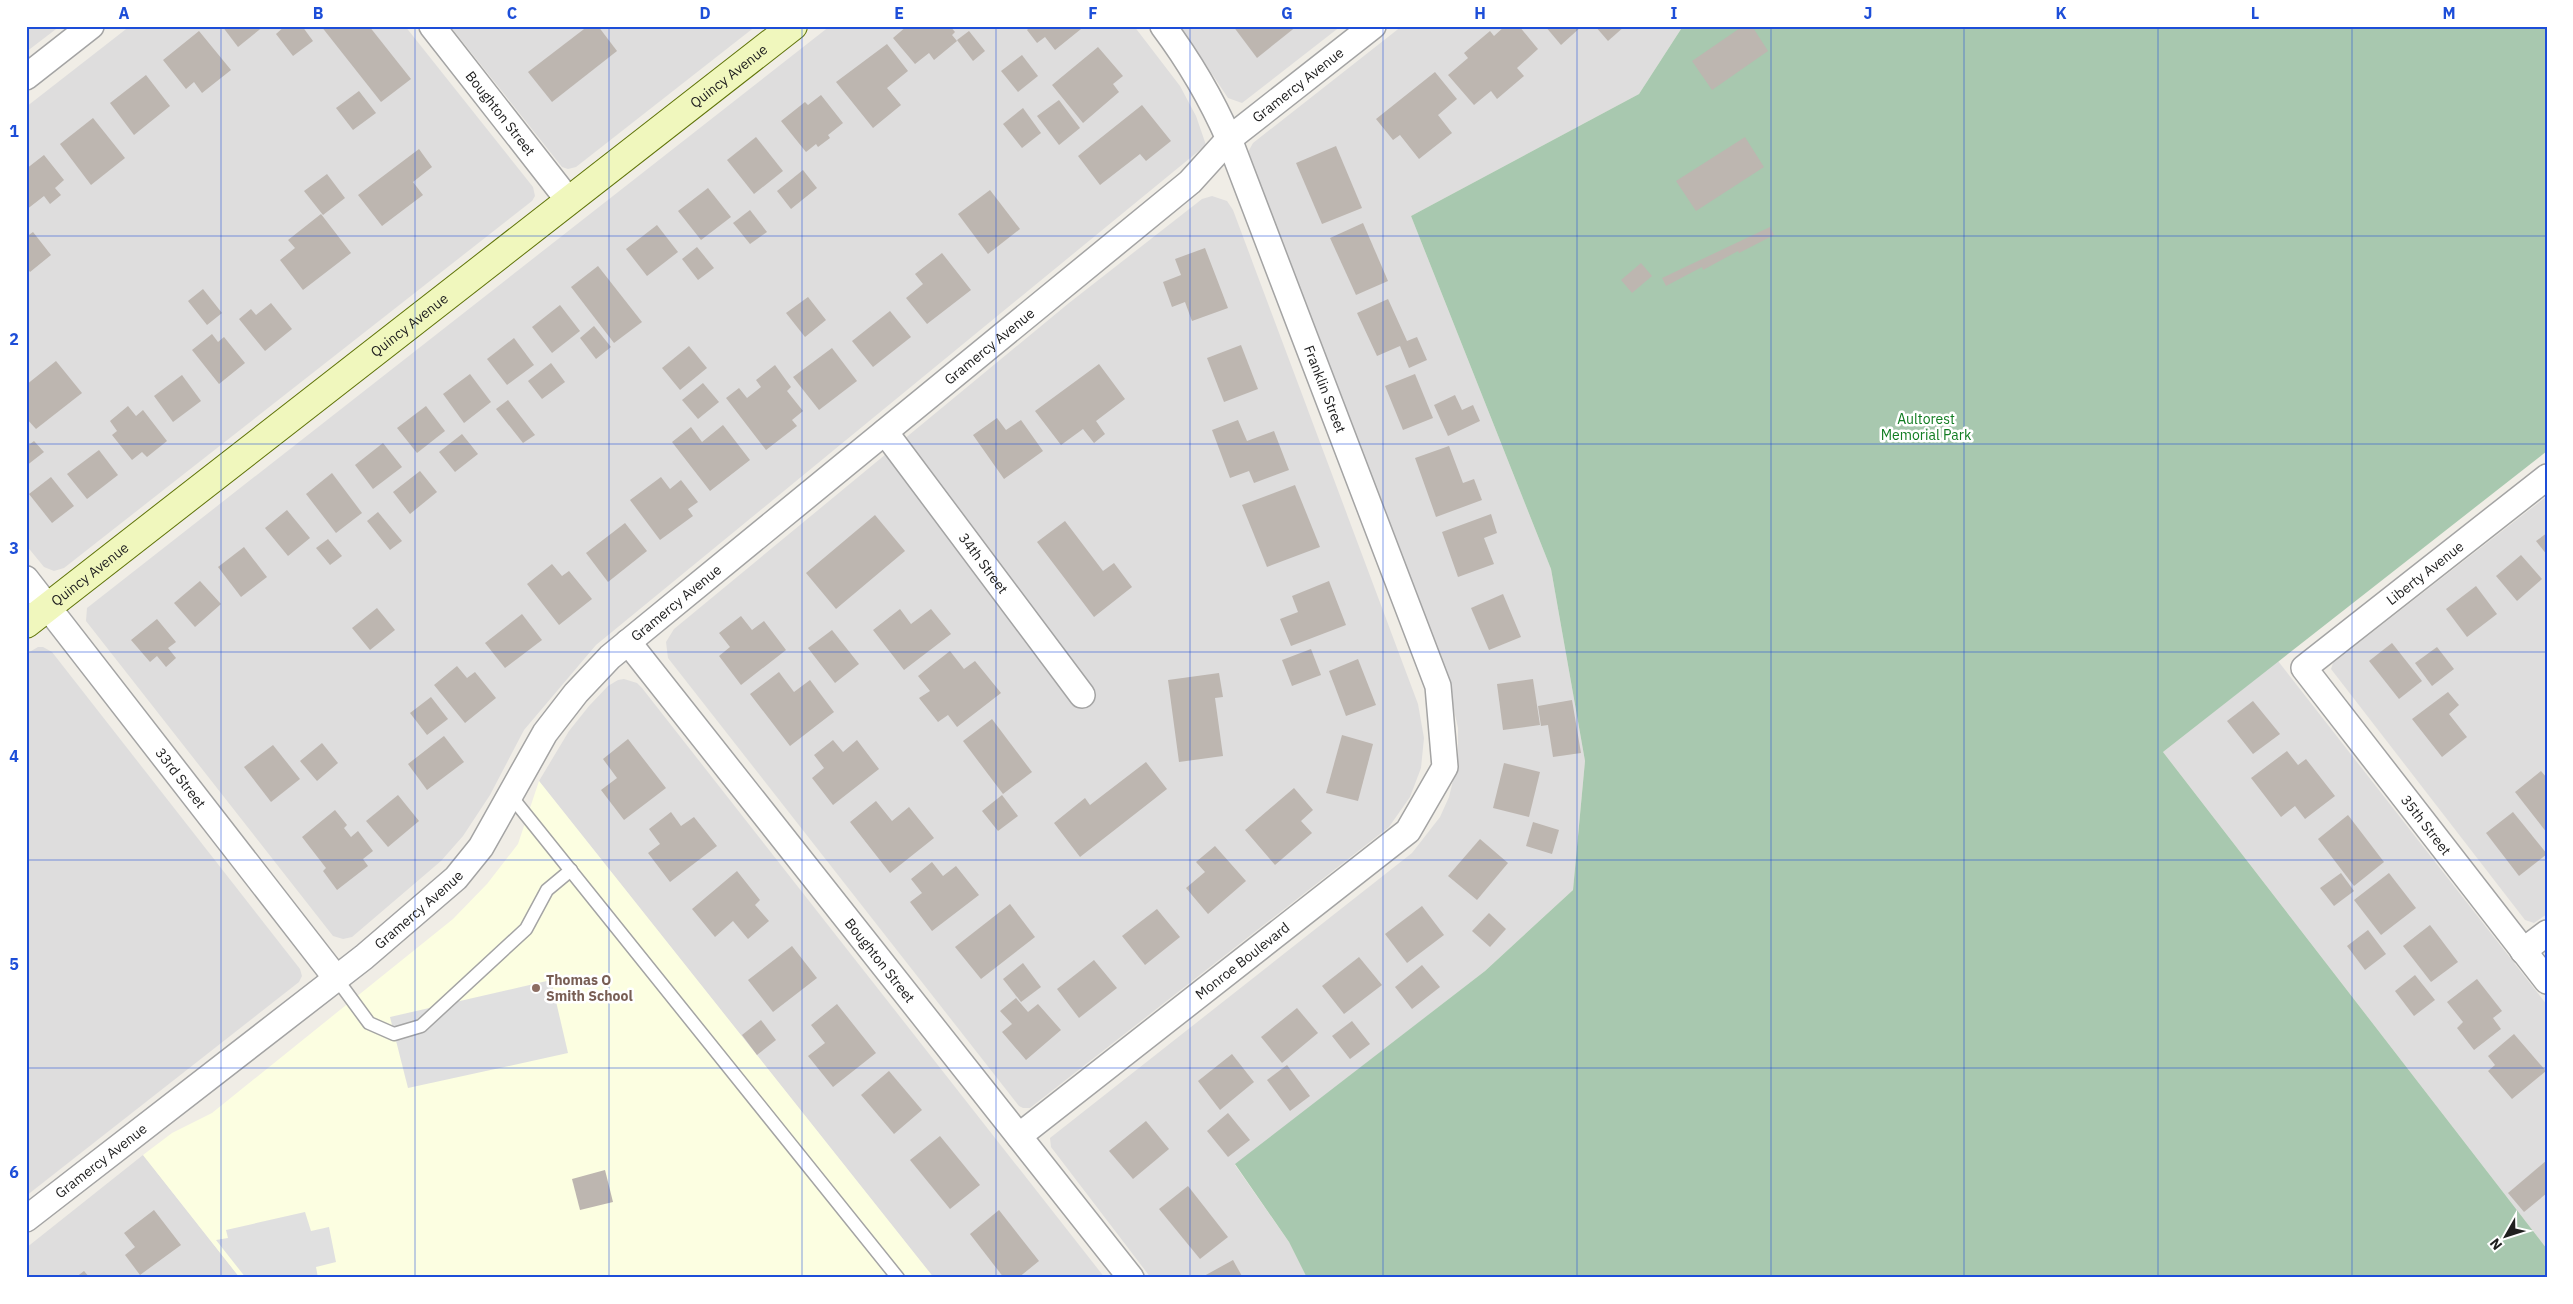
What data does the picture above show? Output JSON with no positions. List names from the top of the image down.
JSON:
{
  "streets": {
    "street": [
      "Quincy Avenue",
      "Gramercy Avenue",
      "Boughton Street",
      "Franklin Street",
      "34th Street",
      "Liberty Avenue",
      "33rd Street",
      "35th Street",
      "Monroe Boulevard"
    ]
  },
  "crossings": [
    ["Quincy Avenue", "Boughton Street"],
    ["Quincy Avenue", "33rd Street"],
    ["Gramercy Avenue", "Boughton Street"],
    ["Gramercy Avenue", "Franklin Street"],
    ["Gramercy Avenue", "34th Street"],
    ["Gramercy Avenue", "33rd Street"],
    ["Boughton Street", "Monroe Boulevard"],
    ["Franklin Street", "Monroe Boulevard"],
    ["Liberty Avenue", "35th Street"]
  ],
  "parks": ["Aultorest Memorial Park"],
  "places": ["Thomas O Smith School"],
  "north": "bottom left",
  "grid": {
    "columns": [
      "A",
      "B",
      "C",
      "D",
      "E",
      "F",
      "G",
      "H",
      "I",
      "J",
      "K",
      "L",
      "M"
    ],
    "rows": [
      "1",
      "2",
      "3",
      "4",
      "5",
      "6"
    ]
  }
}
